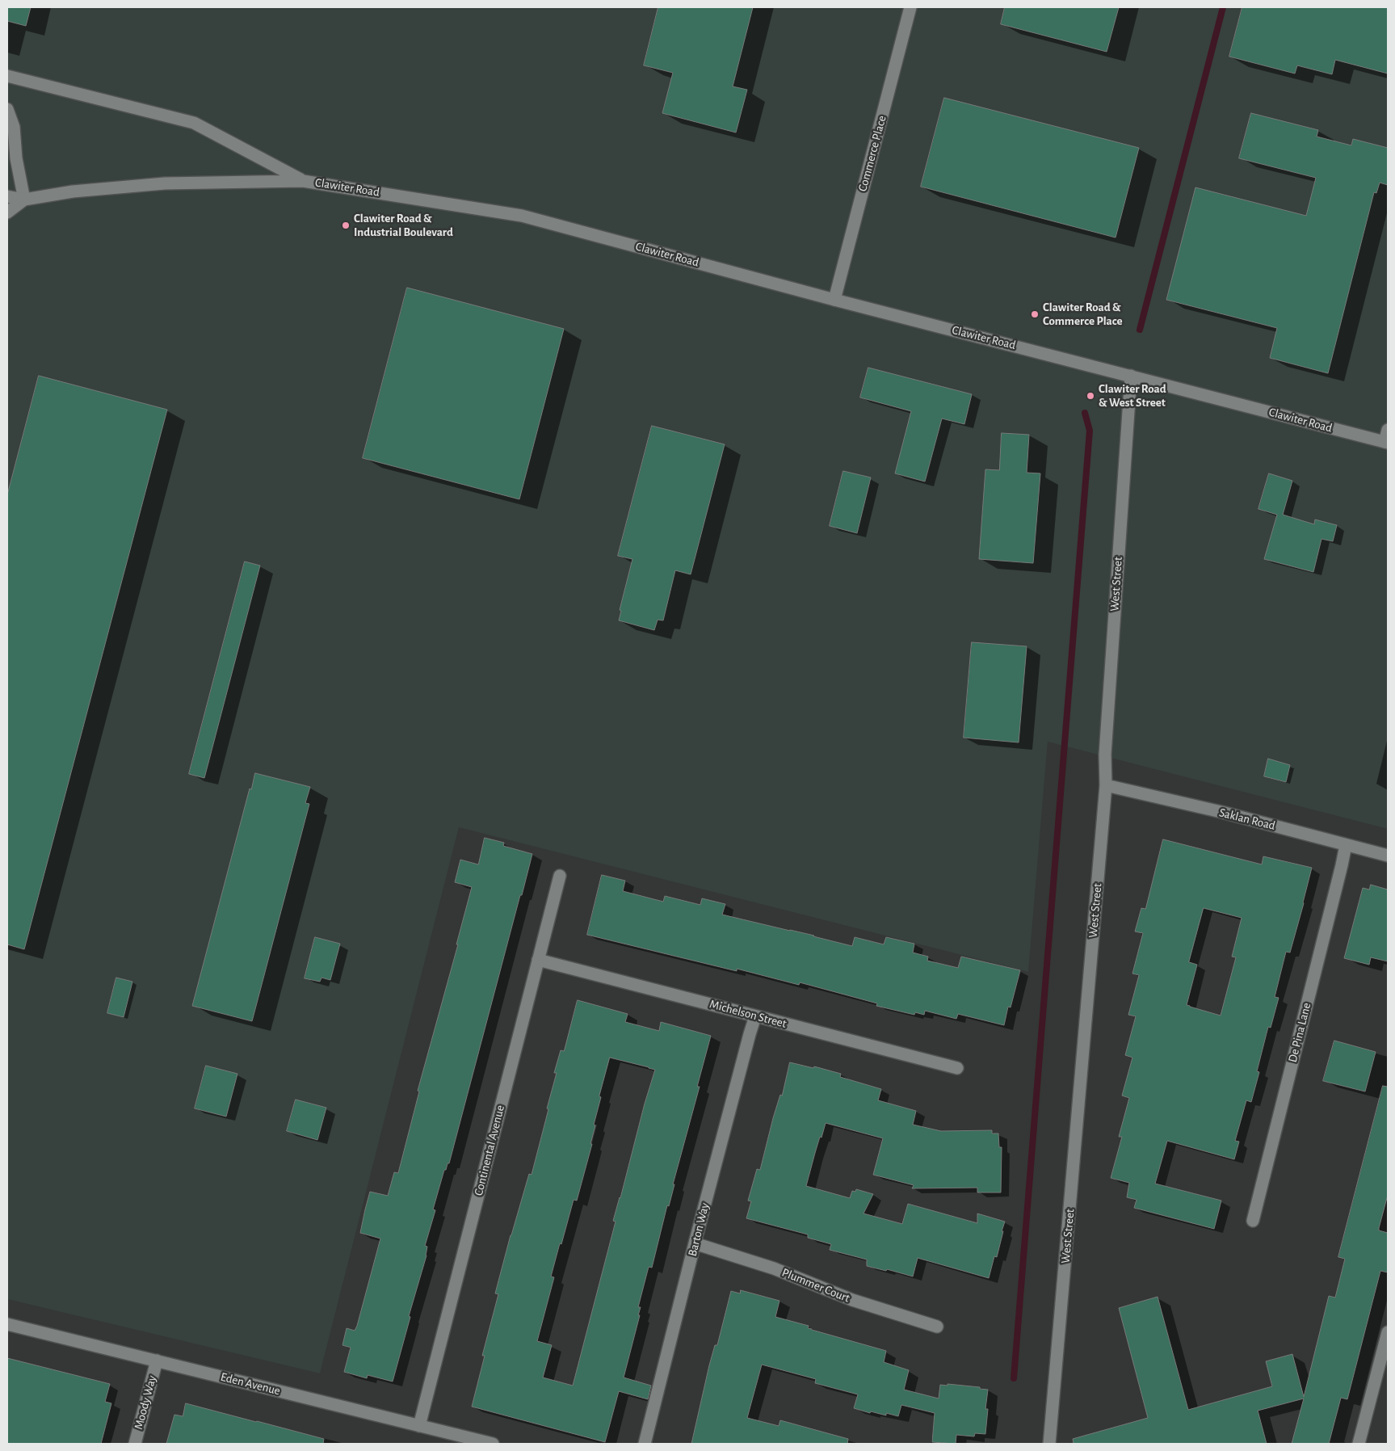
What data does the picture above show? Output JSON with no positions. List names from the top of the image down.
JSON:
{
  "streets": {
    "street": [
      "Commerce Place",
      "Clawiter Road",
      "West Street",
      "Saklan Road",
      "Michelson Street",
      "De Pina Lane",
      "Continental Avenue",
      "Barton Way",
      "Plummer Court",
      "Eden Avenue",
      "Moody Way"
    ]
  },
  "crossings": [
    ["Commerce Place", "Clawiter Road"],
    ["Clawiter Road", "West Street"],
    ["West Street", "Saklan Road"],
    ["Saklan Road", "De Pina Lane"],
    ["Michelson Street", "Continental Avenue"],
    ["Michelson Street", "Barton Way"],
    ["Continental Avenue", "Eden Avenue"],
    ["Barton Way", "Plummer Court"],
    ["Eden Avenue", "Moody Way"]
  ],
  "places": ["Clawiter Road & Industrial Boulevard", "Clawiter Road & Commerce Place", "Clawiter Road & West Street"]
}
